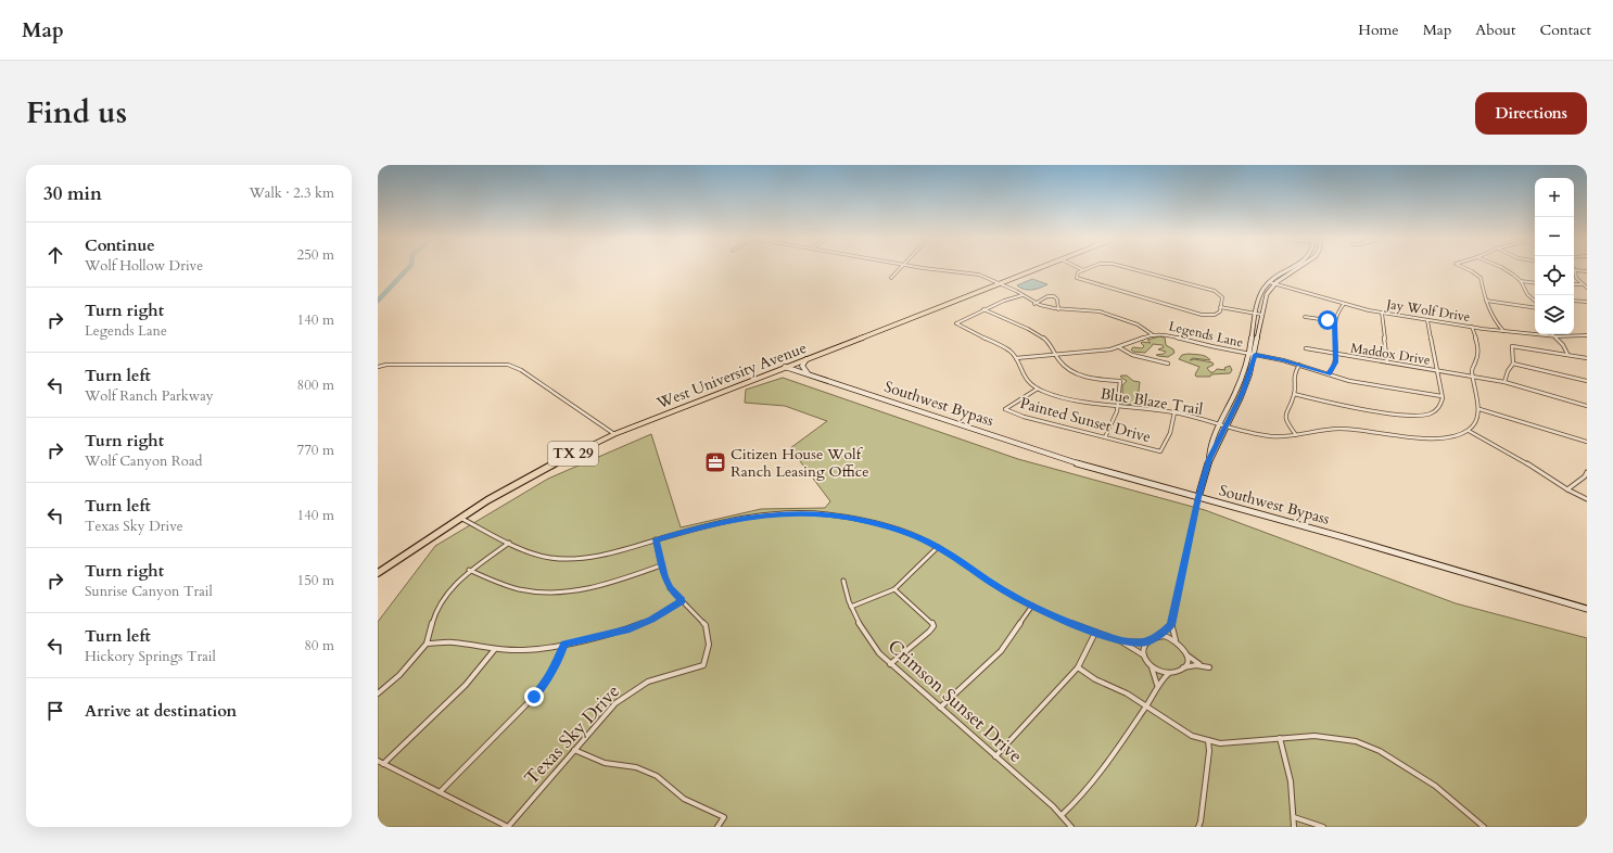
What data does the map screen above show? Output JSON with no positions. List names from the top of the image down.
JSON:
{
  "streets": {
    "main road": ["West University Avenue", "TX 29"],
    "street": [
      "Jay Wolf Drive",
      "Legends Lane",
      "Maddox Drive",
      "Blue Blaze Trail",
      "Southwest Bypass",
      "Painted Sunset Drive",
      "Crimson Sunset Drive",
      "Texas Sky Drive"
    ]
  },
  "crossings": [
    ["Legends Lane", "Blue Blaze Trail"],
    ["West University Avenue", "Southwest Bypass"],
    ["Blue Blaze Trail", "Painted Sunset Drive"]
  ],
  "places": {
    "office": ["Citizen House Wolf Ranch Leasing Office"]
  },
  "page": {
    "header": "Map",
    "nav": [
      "Home",
      "Map",
      "About",
      "Contact"
    ],
    "title": "Find us",
    "buttons": "Directions",
    "heading": ["30 min", "Walk · 2.3 km"],
    "map_buttons": ["+", "−"],
    "list": [
      ["Continue", "Wolf Hollow Drive", "250 m"],
      ["Turn right", "Legends Lane", "140 m"],
      ["Turn left", "Wolf Ranch Parkway", "800 m"],
      ["Turn right", "Wolf Canyon Road", "770 m"],
      ["Turn left", "Texas Sky Drive", "140 m"],
      ["Turn right", "Sunrise Canyon Trail", "150 m"],
      ["Turn left", "Hickory Springs Trail", "80 m"],
      "Arrive at destination"
    ]
  }
}
